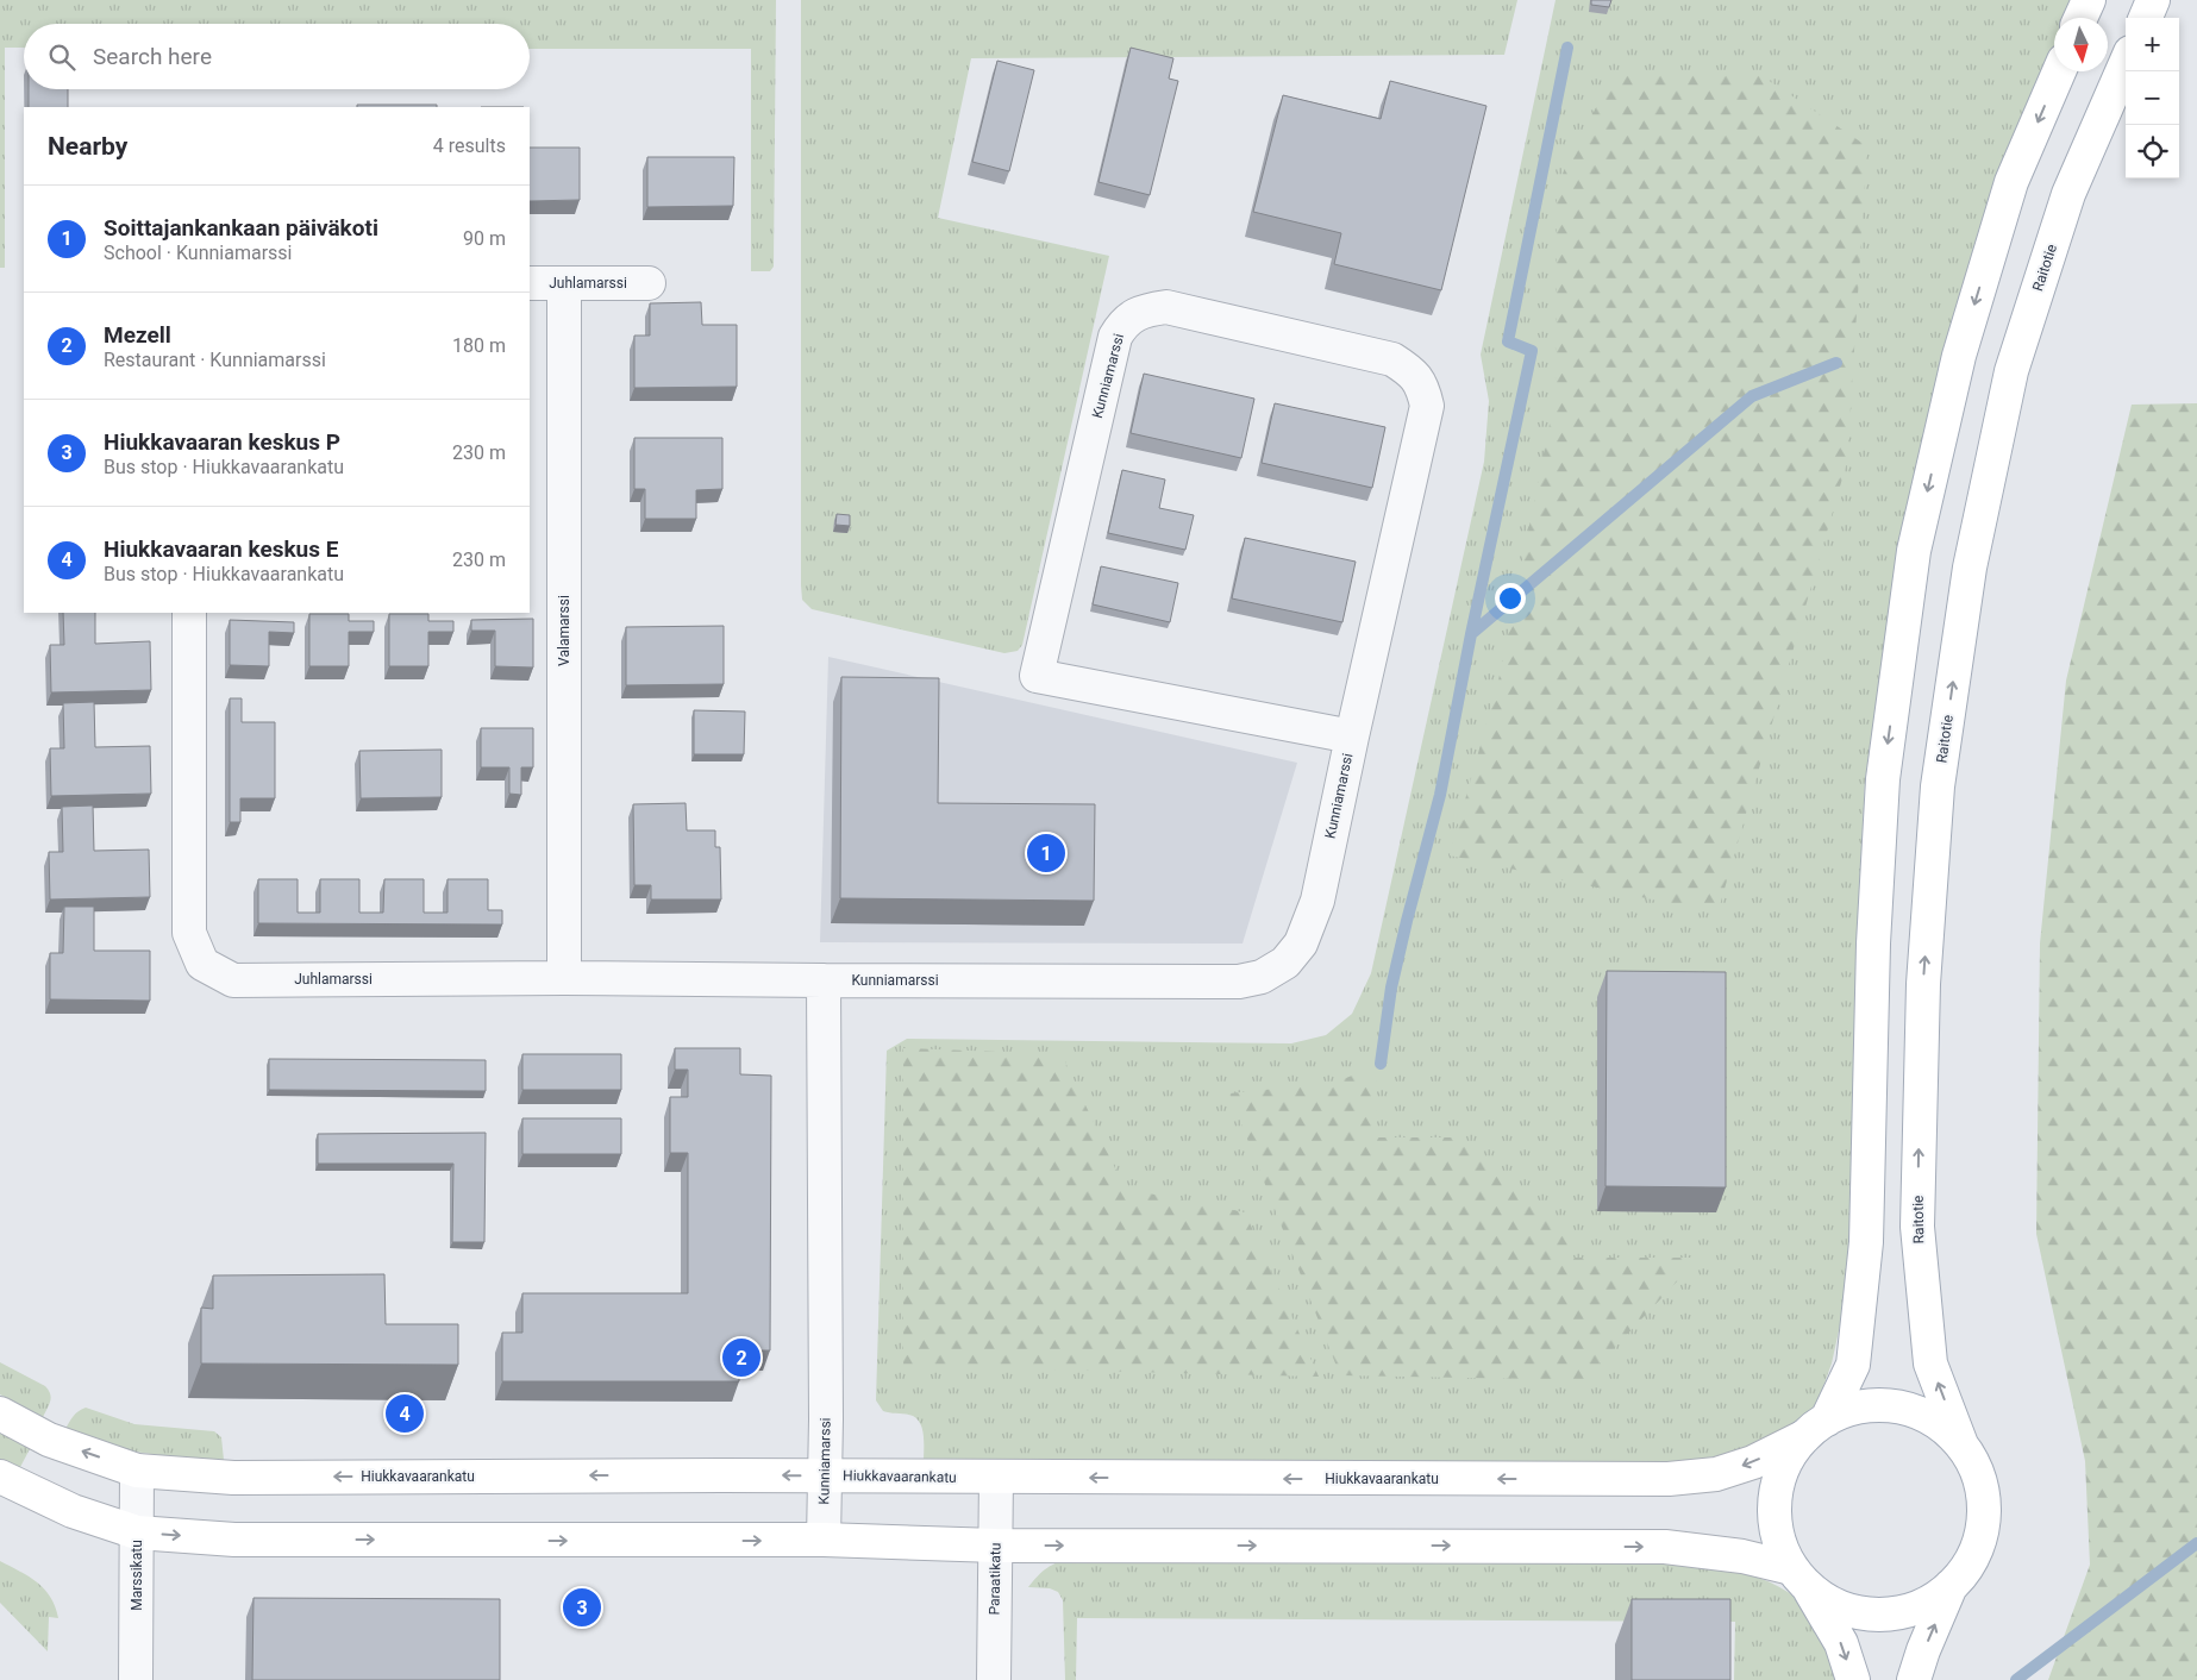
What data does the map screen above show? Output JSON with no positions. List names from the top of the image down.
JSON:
{
  "streets": {
    "main road": ["Raitotie", "Hiukkavaarankatu"],
    "street": [
      "Juhlamarssi",
      "Kunniamarssi",
      "Valamarssi",
      "Marssikatu",
      "Paraatikatu"
    ]
  },
  "crossings": [
    ["Raitotie", "Hiukkavaarankatu"],
    ["Juhlamarssi", "Kunniamarssi"],
    ["Juhlamarssi", "Valamarssi"],
    ["Kunniamarssi", "Hiukkavaarankatu"],
    ["Hiukkavaarankatu", "Marssikatu"],
    ["Hiukkavaarankatu", "Paraatikatu"]
  ],
  "north": "bottom",
  "page": {
    "map_buttons": ["+", "−"],
    "search": "Search here",
    "heading": ["Nearby", "4 results"],
    "list": [
      {
        "mark": "1",
        "name": "Soittajankankaan päiväkoti",
        "note": "School · Kunniamarssi",
        "value": "90 m"
      },
      {
        "mark": "2",
        "name": "Mezell",
        "note": "Restaurant · Kunniamarssi",
        "value": "180 m"
      },
      {
        "mark": "3",
        "name": "Hiukkavaaran keskus P",
        "note": "Bus stop · Hiukkavaarankatu",
        "value": "230 m"
      },
      {
        "mark": "4",
        "name": "Hiukkavaaran keskus E",
        "note": "Bus stop · Hiukkavaarankatu",
        "value": "230 m"
      }
    ],
    "pins": [
      "1",
      "2",
      "4",
      "3"
    ]
  }
}
